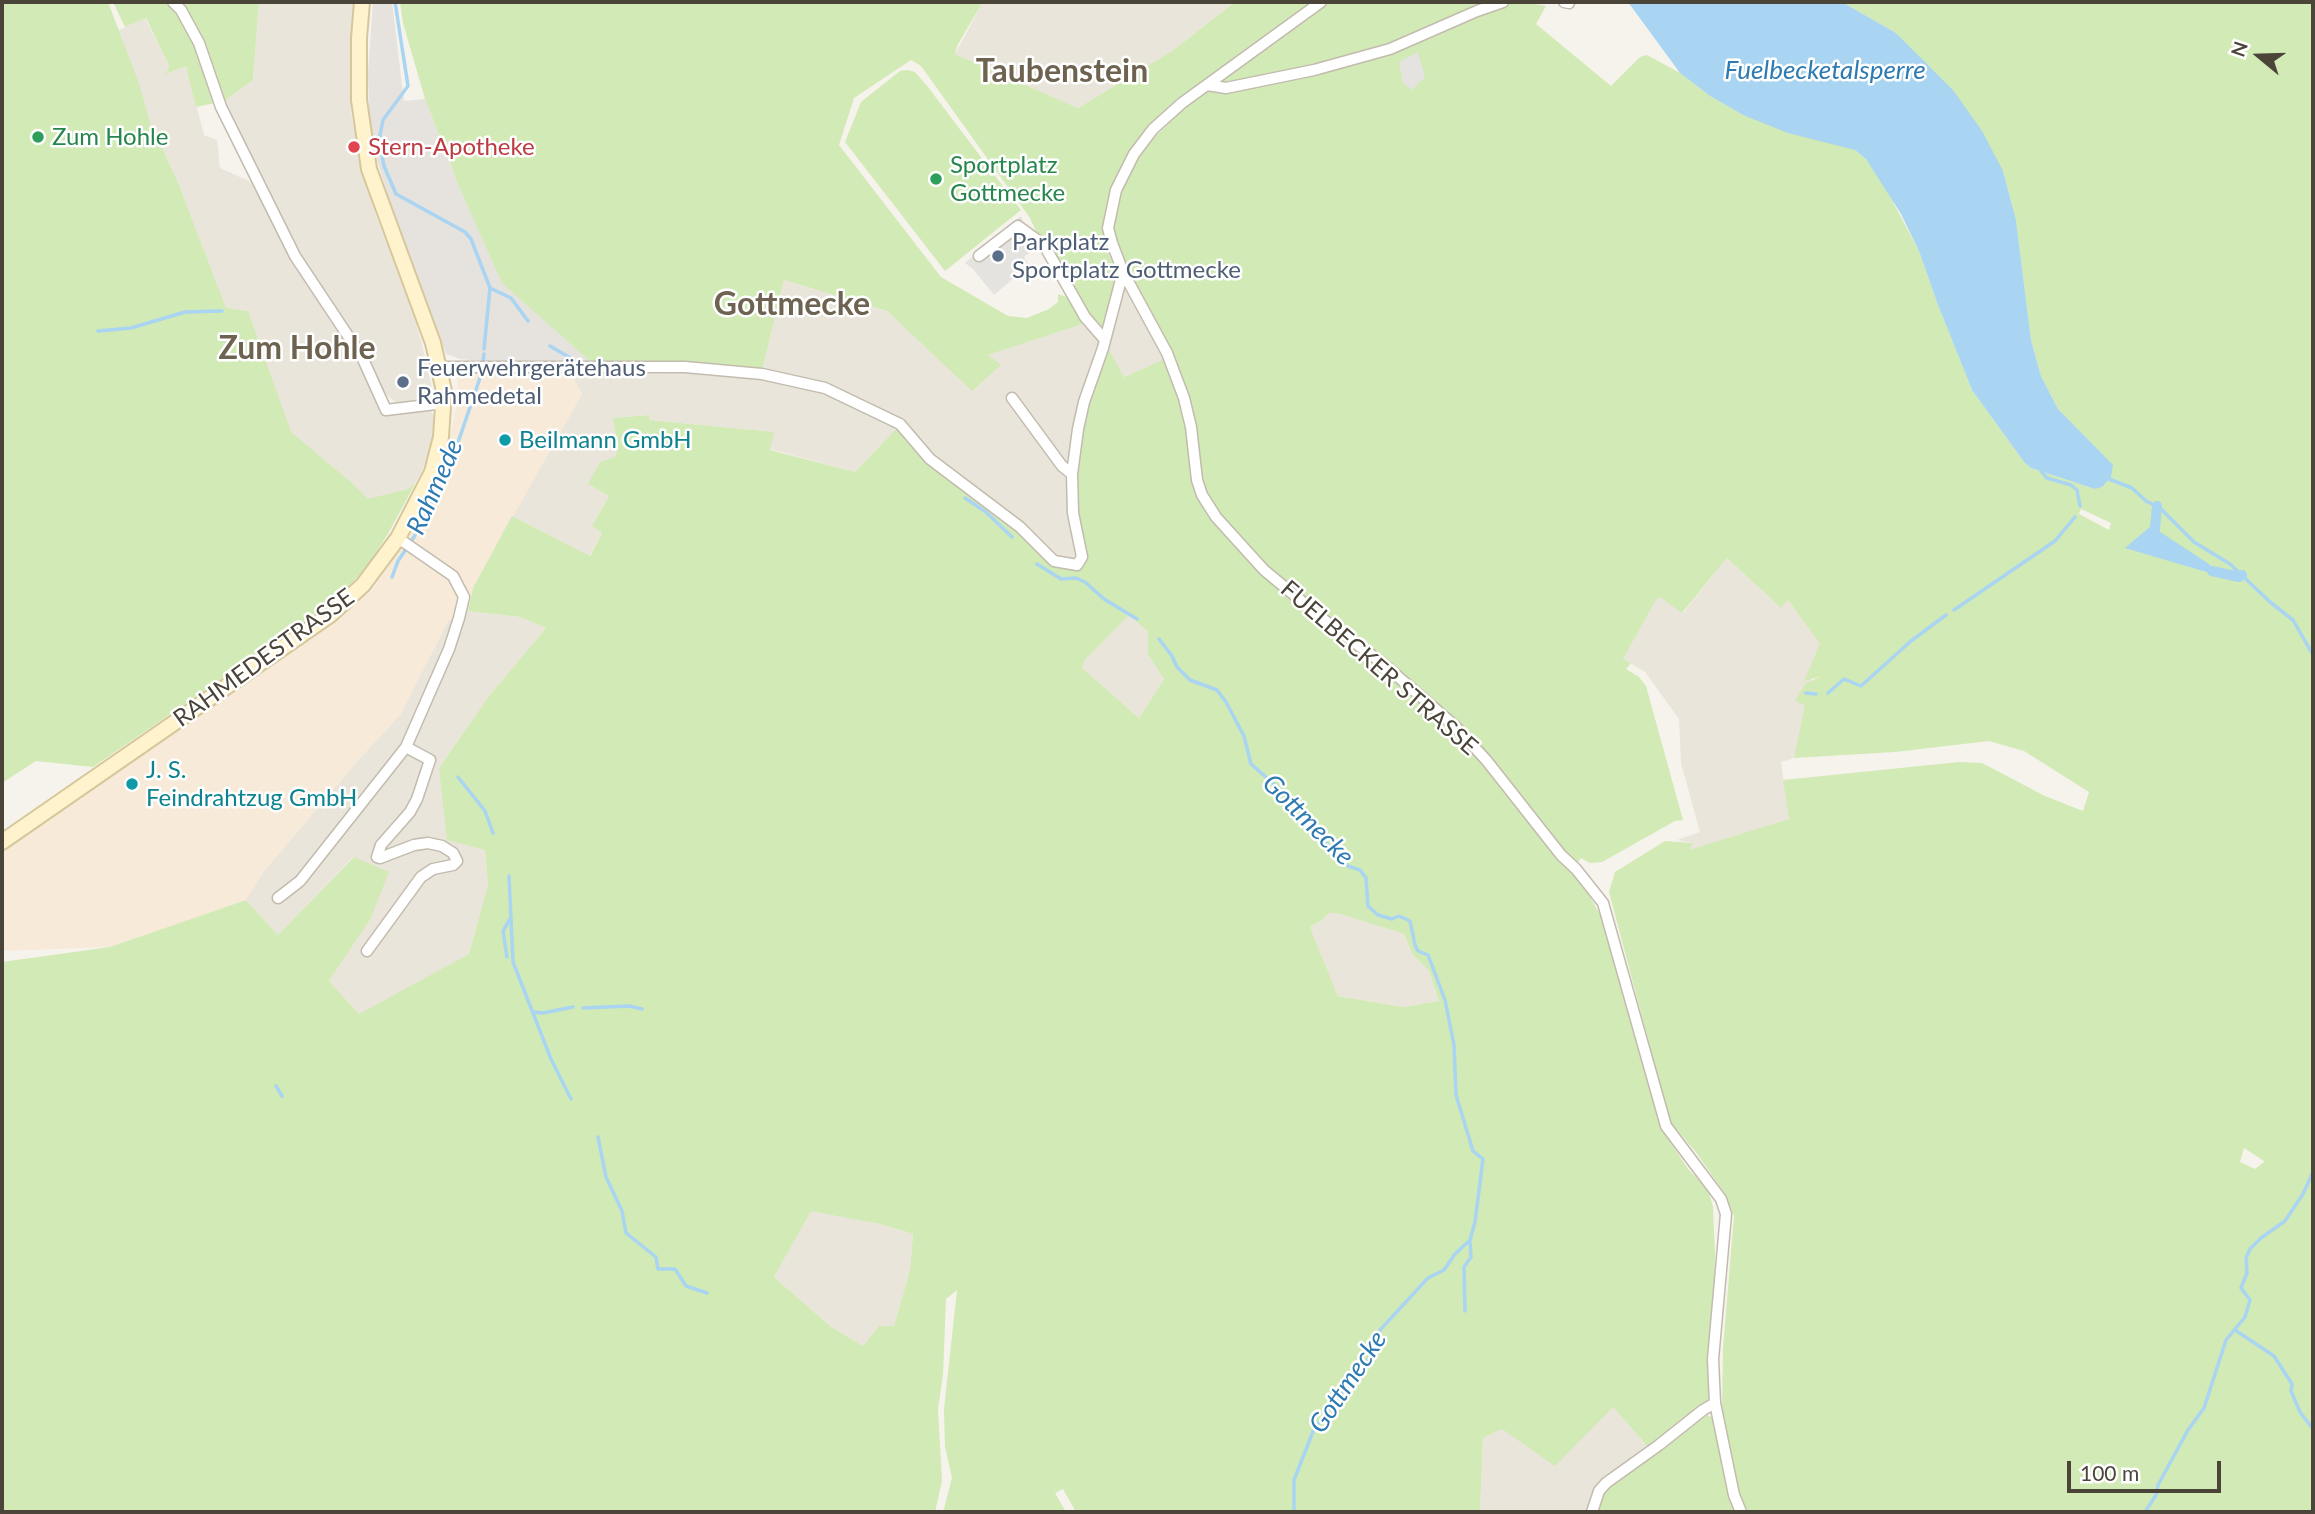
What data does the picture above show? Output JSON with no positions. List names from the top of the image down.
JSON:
{
  "streets": {
    "main road": ["RAHMEDESTRASSE"],
    "street": ["FUELBECKER STRASSE"]
  },
  "districts": ["Taubenstein", "Gottmecke", "Zum Hohle"],
  "water": ["Fuelbecketalsperre", "Rahmede", "Gottmecke"],
  "places": [
    "Zum Hohle",
    "Stern-Apotheke",
    "Sportplatz Gottmecke",
    "Parkplatz Sportplatz Gottmecke",
    "Feuerwehrgerätehaus Rahmedetal",
    "Beilmann GmbH",
    "J. S. Feindrahtzug GmbH"
  ],
  "scale_bar": "100 m",
  "north": "left"
}
